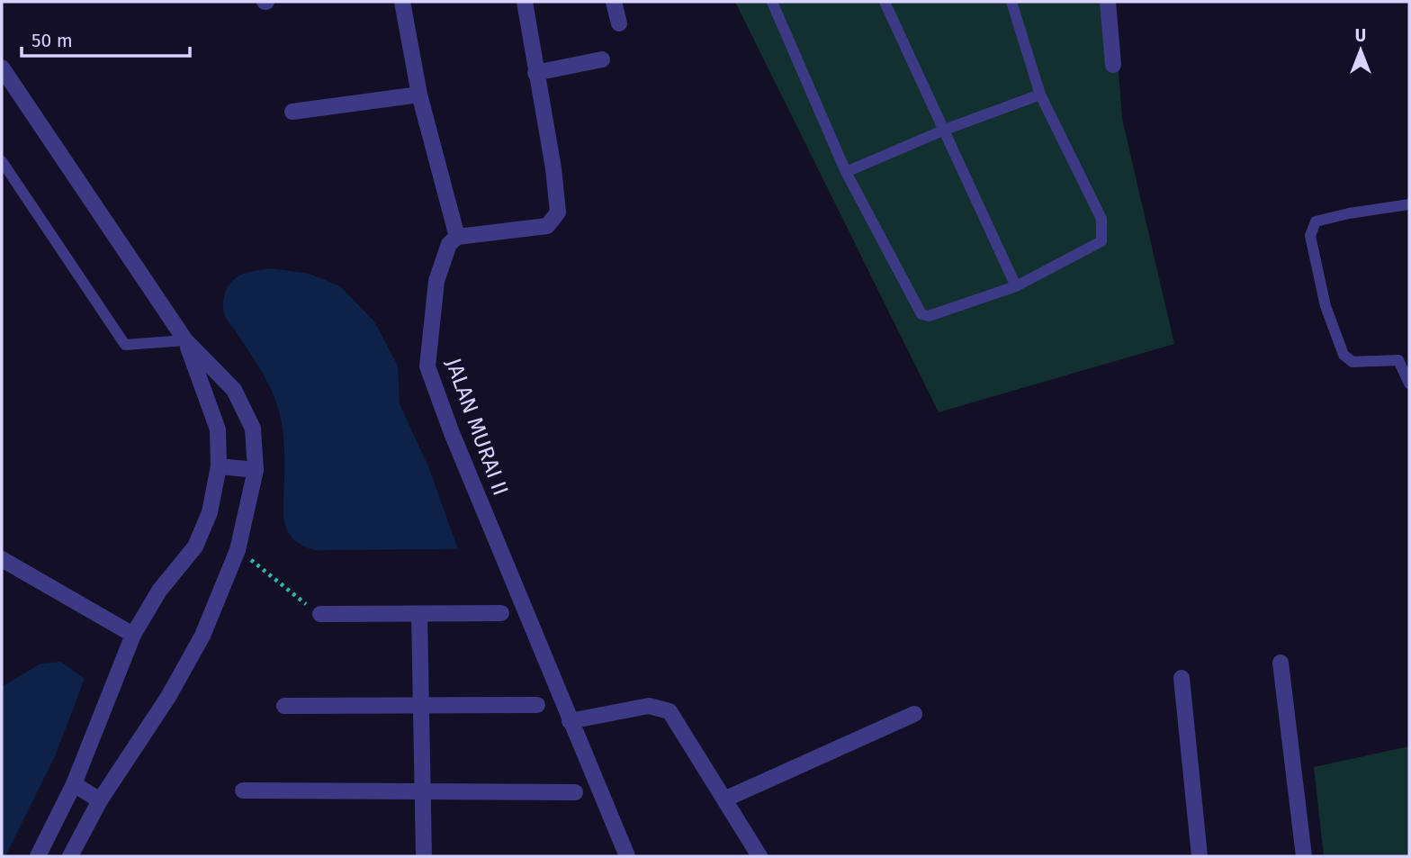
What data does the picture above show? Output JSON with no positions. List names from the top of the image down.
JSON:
{
  "streets": {
    "street": ["JALAN MURAI II"]
  },
  "scale_bar": "50 m",
  "north": "top"
}
